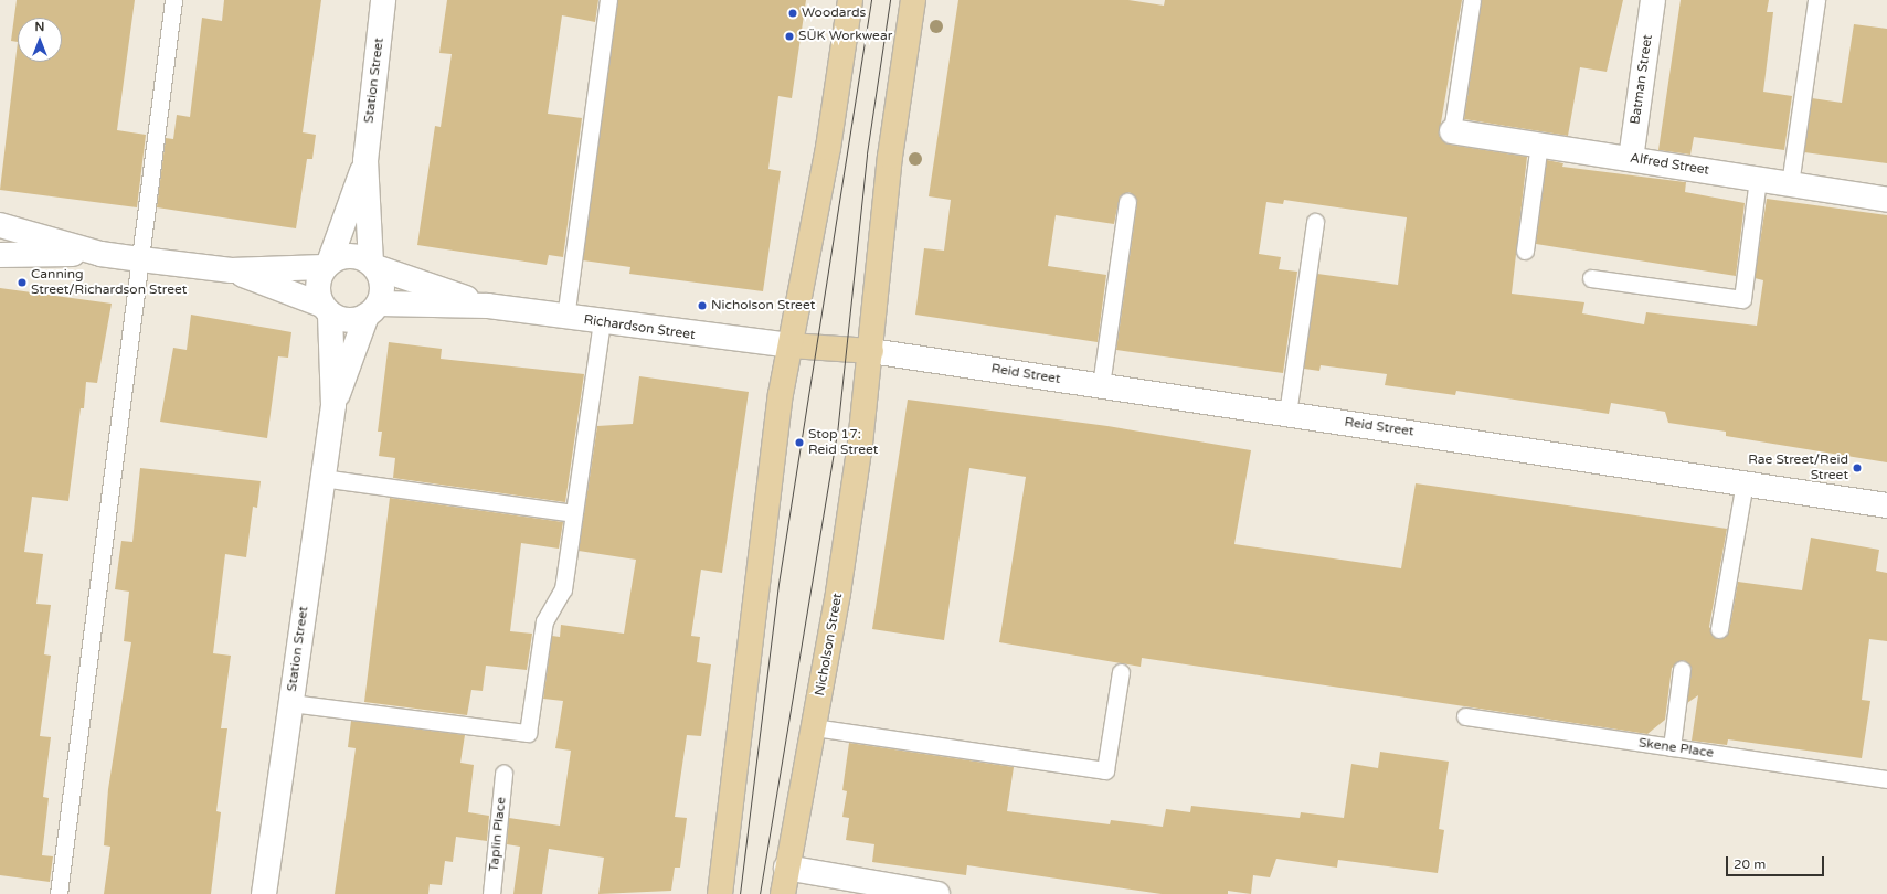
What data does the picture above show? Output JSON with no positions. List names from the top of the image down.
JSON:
{
  "streets": {
    "main road": ["Nicholson Street"],
    "street": [
      "Batman Street",
      "Station Street",
      "Alfred Street",
      "Richardson Street",
      "Reid Street"
    ],
    "lane": ["Skene Place", "Taplin Place"]
  },
  "crossings": [
    ["Batman Street", "Alfred Street"],
    ["Station Street", "Richardson Street"],
    ["Reid Street", "Nicholson Street"]
  ],
  "places": [
    "Woodards",
    "SÜK Workwear",
    "Canning Street/Richardson Street",
    "Nicholson Street",
    "Stop 17: Reid Street",
    "Rae Street/Reid Street"
  ],
  "scale_bar": "20 m",
  "north": "top"
}
